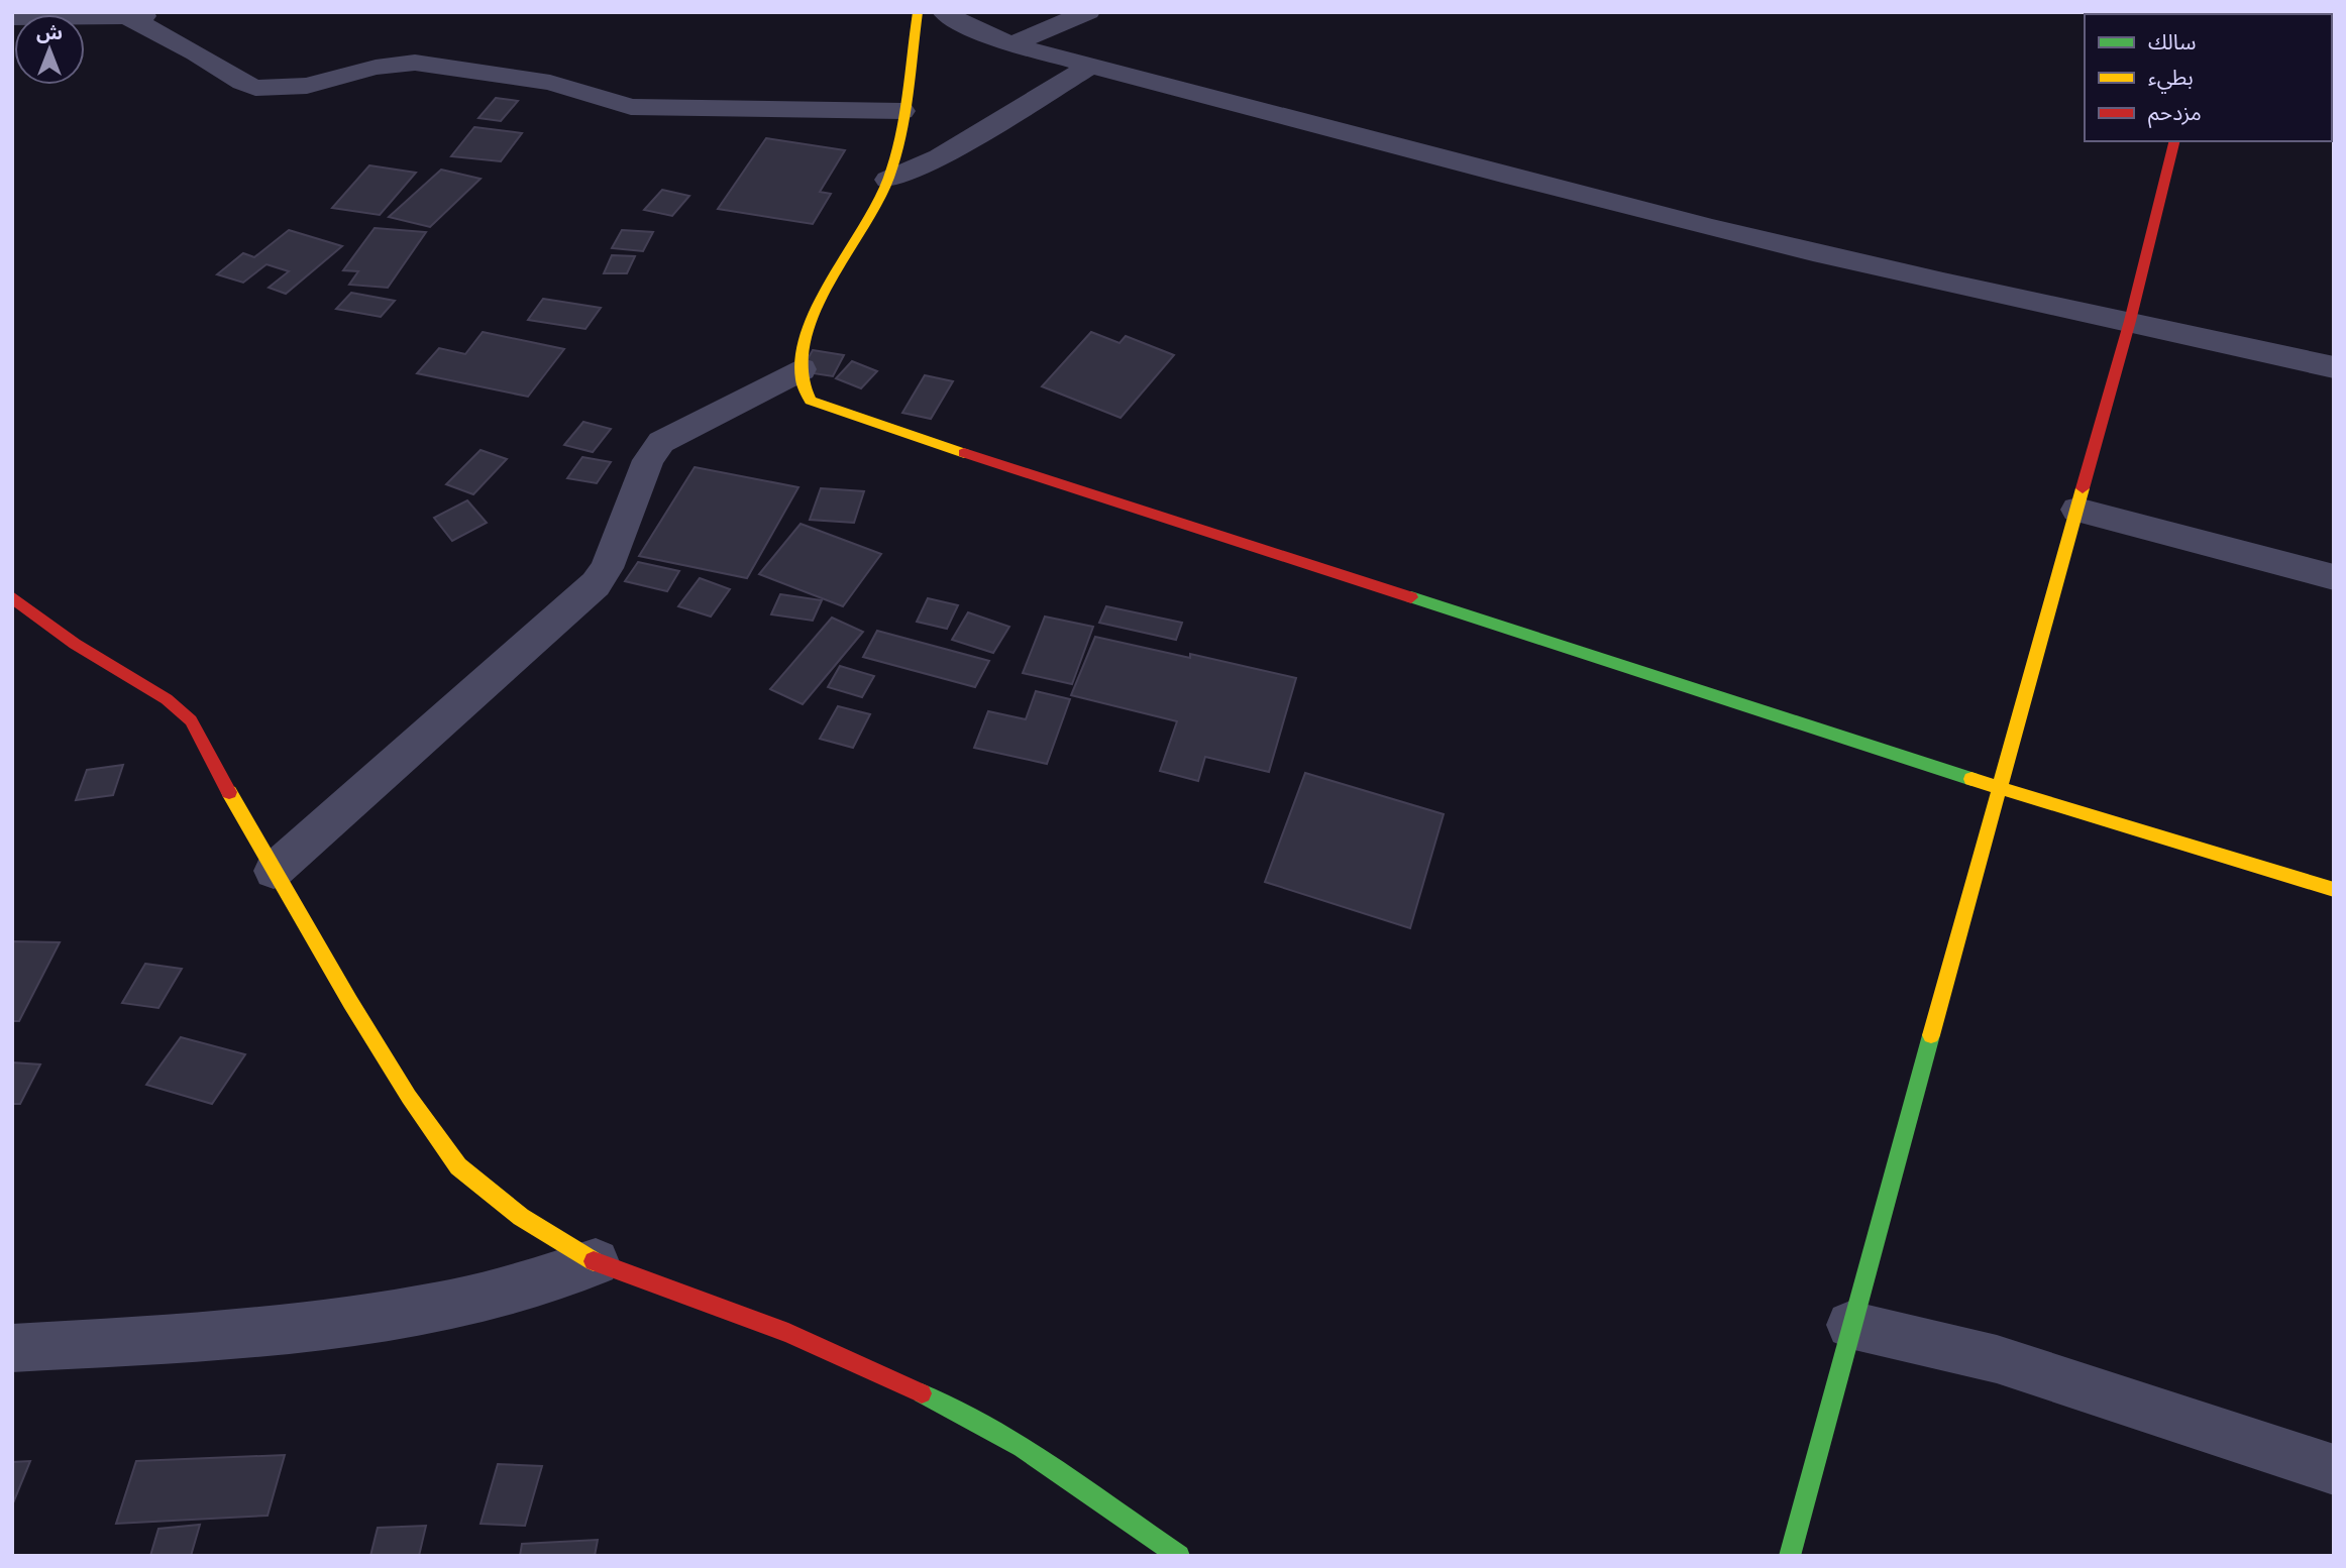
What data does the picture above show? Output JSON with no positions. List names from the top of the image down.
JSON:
{
  "legend": ["سالك", "بطيء", "مزدحم"],
  "north": "top"
}
